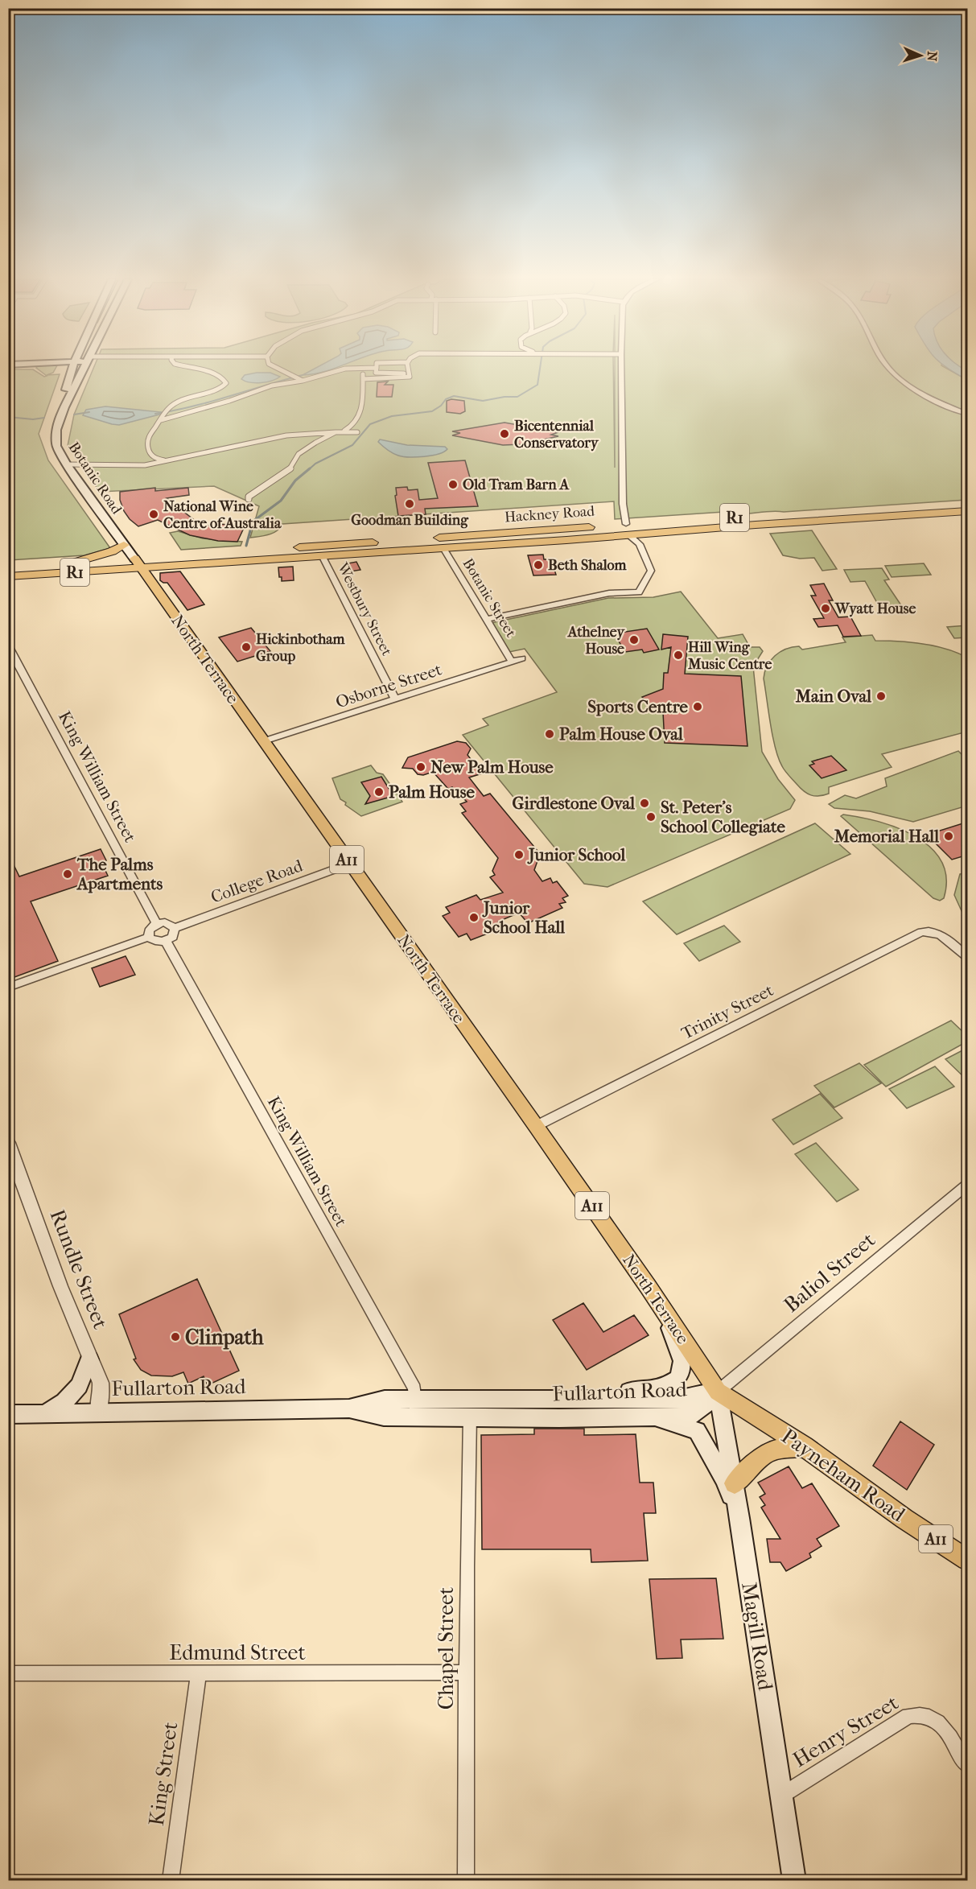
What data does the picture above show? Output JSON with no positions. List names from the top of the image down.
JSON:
{
  "streets": {
    "highway": ["Hackney Road", "R1"],
    "main road": [
      "Botanic Road",
      "North Terrace",
      "A11",
      "Fullarton Road",
      "Payneham Road",
      "Magill Road"
    ],
    "street": [
      "Botanic Street",
      "Westbury Street",
      "Osborne Street",
      "King William Street",
      "College Road",
      "Trinity Street",
      "Rundle Street",
      "Baliol Street",
      "Chapel Street",
      "Edmund Street",
      "Henry Street",
      "King Street"
    ]
  },
  "crossings": [
    ["Botanic Road", "Hackney Road"],
    ["Botanic Road", "R1"],
    ["Botanic Road", "North Terrace"],
    ["Hackney Road", "R1"],
    ["Hackney Road", "Botanic Street"],
    ["Hackney Road", "Westbury Street"],
    ["Hackney Road", "North Terrace"],
    ["R1", "North Terrace"],
    ["Botanic Street", "Osborne Street"],
    ["Westbury Street", "Osborne Street"],
    ["North Terrace", "Osborne Street"],
    ["North Terrace", "College Road"],
    ["North Terrace", "Trinity Street"],
    ["North Terrace", "Baliol Street"],
    ["North Terrace", "Fullarton Road"],
    ["North Terrace", "Payneham Road"],
    ["North Terrace", "Magill Road"],
    ["King William Street", "College Road"],
    ["King William Street", "Fullarton Road"],
    ["Rundle Street", "Fullarton Road"],
    ["Baliol Street", "Fullarton Road"],
    ["Baliol Street", "Payneham Road"],
    ["Baliol Street", "Magill Road"],
    ["Fullarton Road", "Payneham Road"],
    ["Fullarton Road", "Magill Road"],
    ["Fullarton Road", "Chapel Street"],
    ["Payneham Road", "Magill Road"],
    ["Magill Road", "Henry Street"],
    ["Chapel Street", "Edmund Street"],
    ["Edmund Street", "King Street"]
  ],
  "places": [
    "Bicentennial Conservatory",
    "Old Tram Barn A",
    "Goodman Building",
    "National Wine Centre of Australia",
    "Beth Shalom",
    "Wyatt House",
    "Athelney House",
    "Hickinbotham Group",
    "Hill Wing Music Centre",
    "Main Oval",
    "Sports Centre",
    "Palm House Oval",
    "New Palm House",
    "Palm House",
    "Girdlestone Oval",
    "St. Peter's School Collegiate",
    "Memorial Hall",
    "Junior School",
    "The Palms Apartments",
    "Junior School Hall",
    "Clinpath"
  ],
  "north": "right"
}
